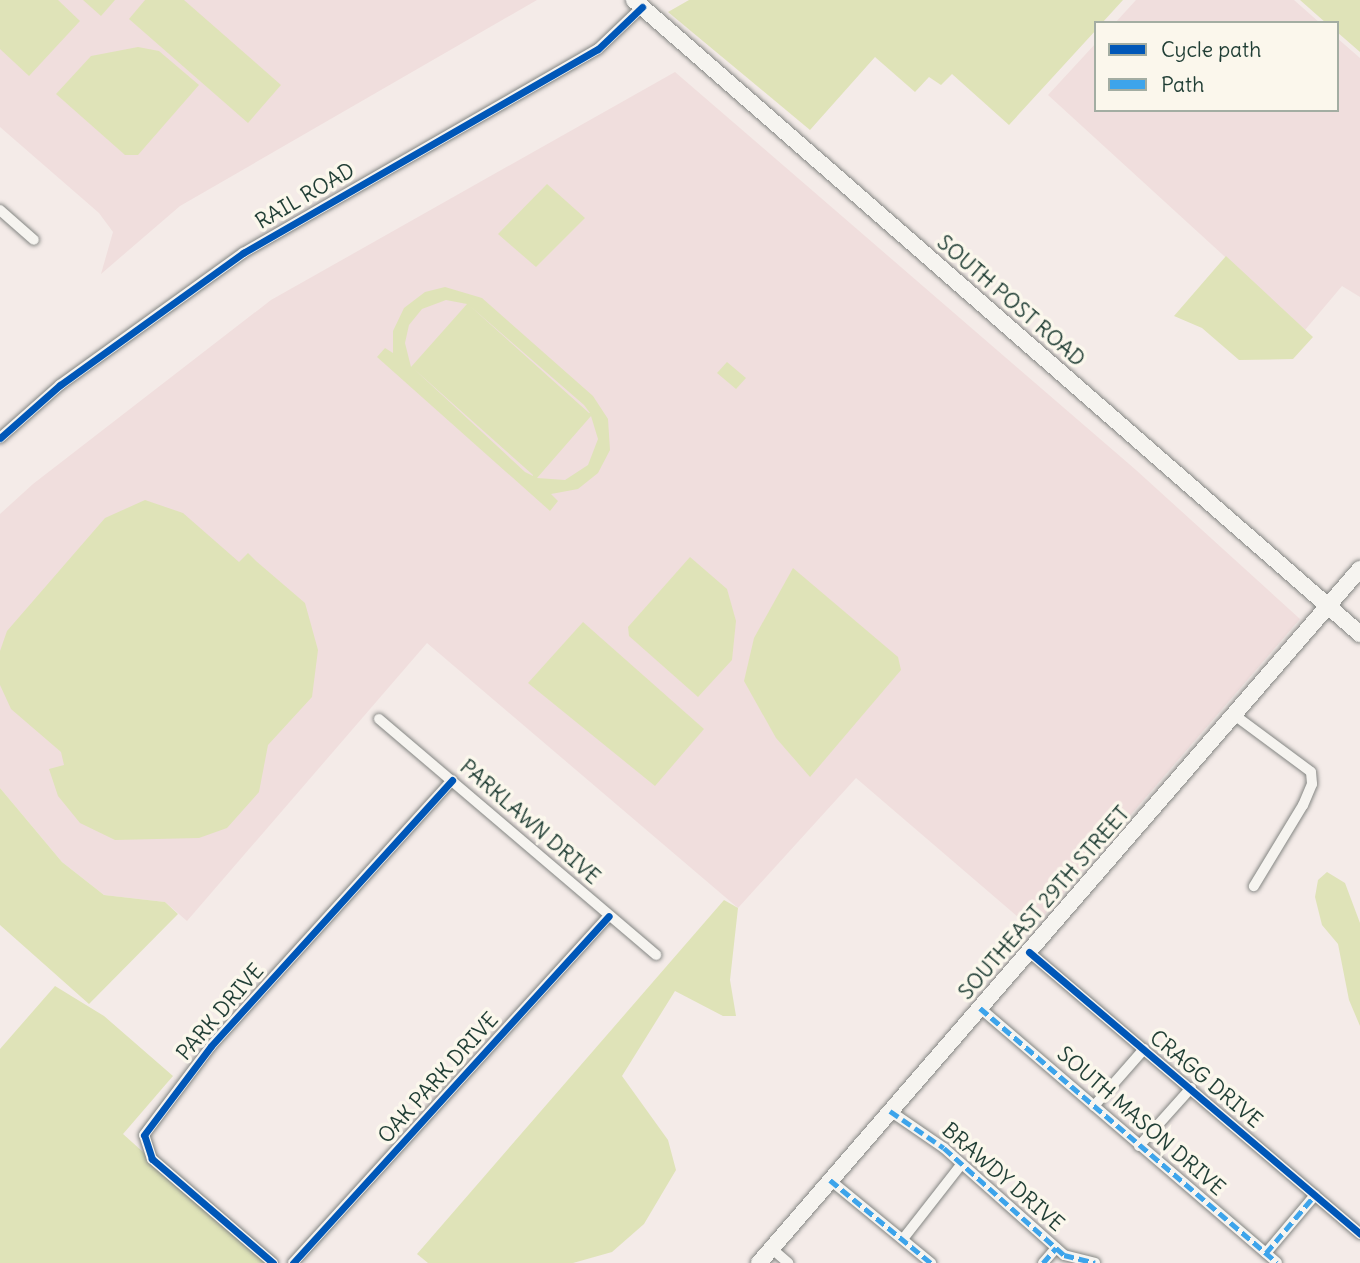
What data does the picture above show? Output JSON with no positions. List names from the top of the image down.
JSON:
{
  "streets": {
    "main road": ["SOUTH POST ROAD", "SOUTHEAST 29TH STREET"],
    "street": [
      "RAIL ROAD",
      "PARKLAWN DRIVE",
      "PARK DRIVE",
      "OAK PARK DRIVE",
      "CRAGG DRIVE",
      "SOUTH MASON DRIVE",
      "BRAWDY DRIVE"
    ]
  },
  "crossings": [
    ["RAIL ROAD", "SOUTH POST ROAD"],
    ["SOUTH POST ROAD", "SOUTHEAST 29TH STREET"],
    ["PARKLAWN DRIVE", "PARK DRIVE"],
    ["PARKLAWN DRIVE", "OAK PARK DRIVE"],
    ["SOUTHEAST 29TH STREET", "CRAGG DRIVE"],
    ["SOUTHEAST 29TH STREET", "SOUTH MASON DRIVE"],
    ["SOUTHEAST 29TH STREET", "BRAWDY DRIVE"]
  ],
  "legend": ["Cycle path", "Path"]
}
